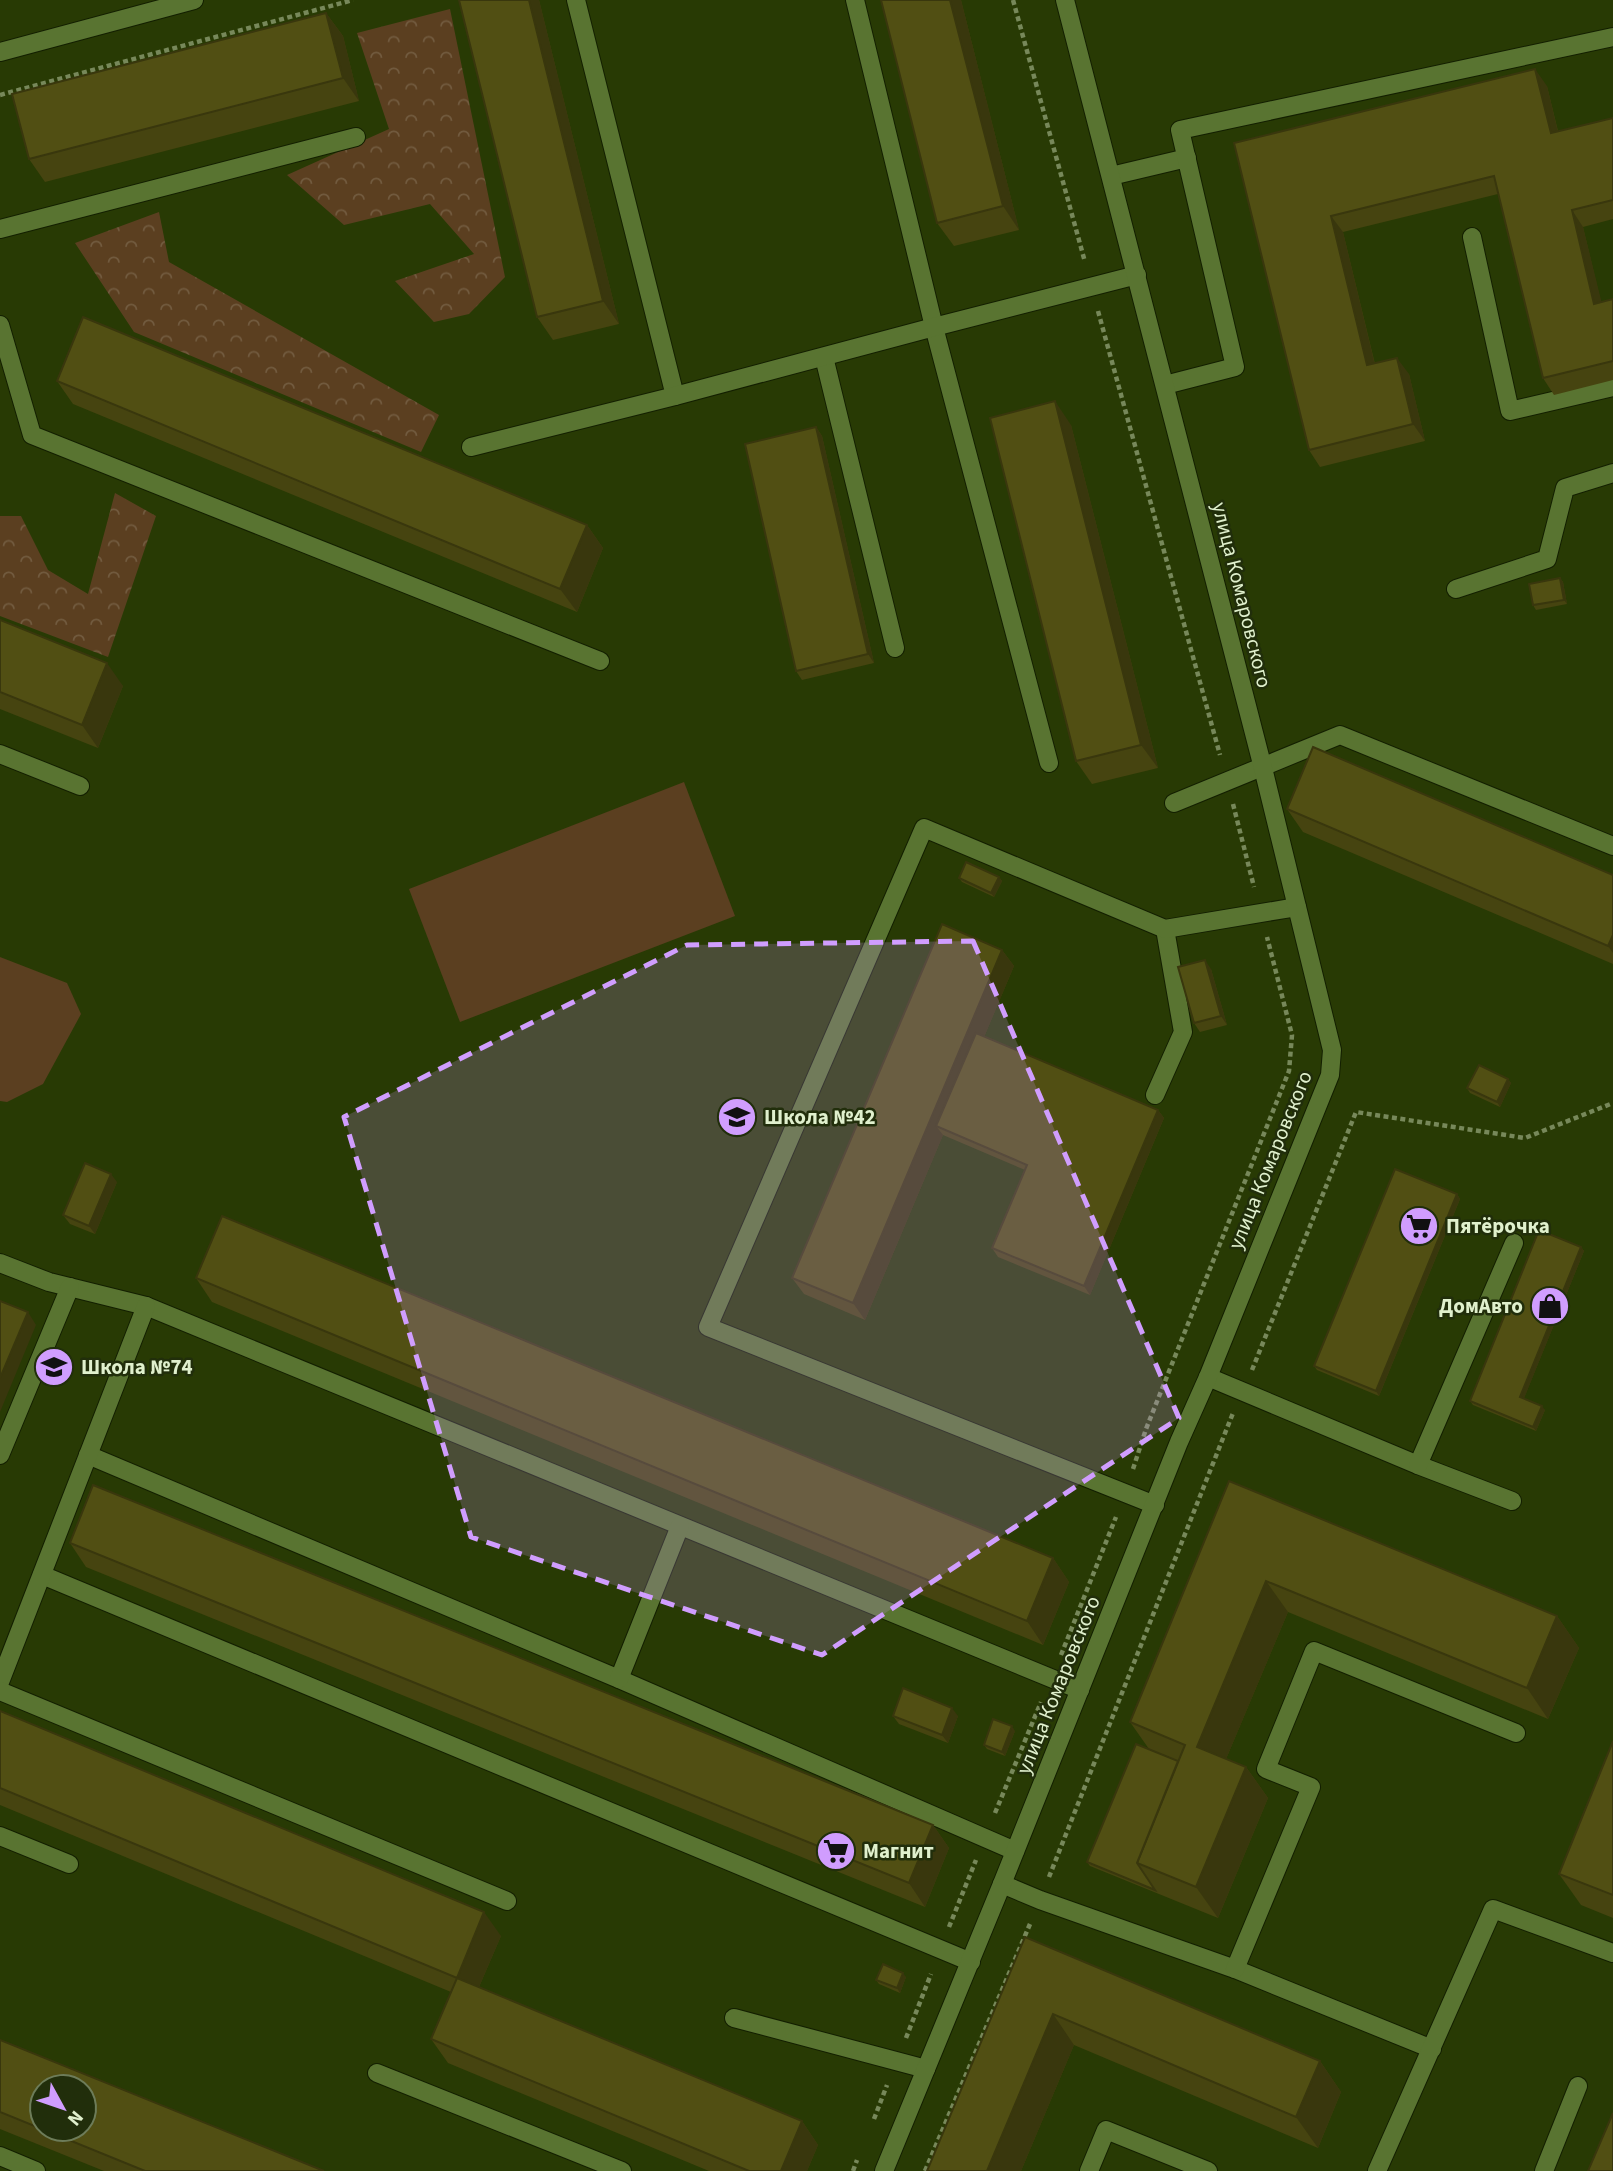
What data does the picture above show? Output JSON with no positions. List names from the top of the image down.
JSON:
{
  "streets": {
    "street": ["улица Комаровского"]
  },
  "places": {
    "school or university": ["Школа №42", "Школа №74"],
    "supermarket": ["Пятёрочка", "Магнит"],
    "shop": ["ДомАвто"]
  },
  "north": "bottom right"
}
